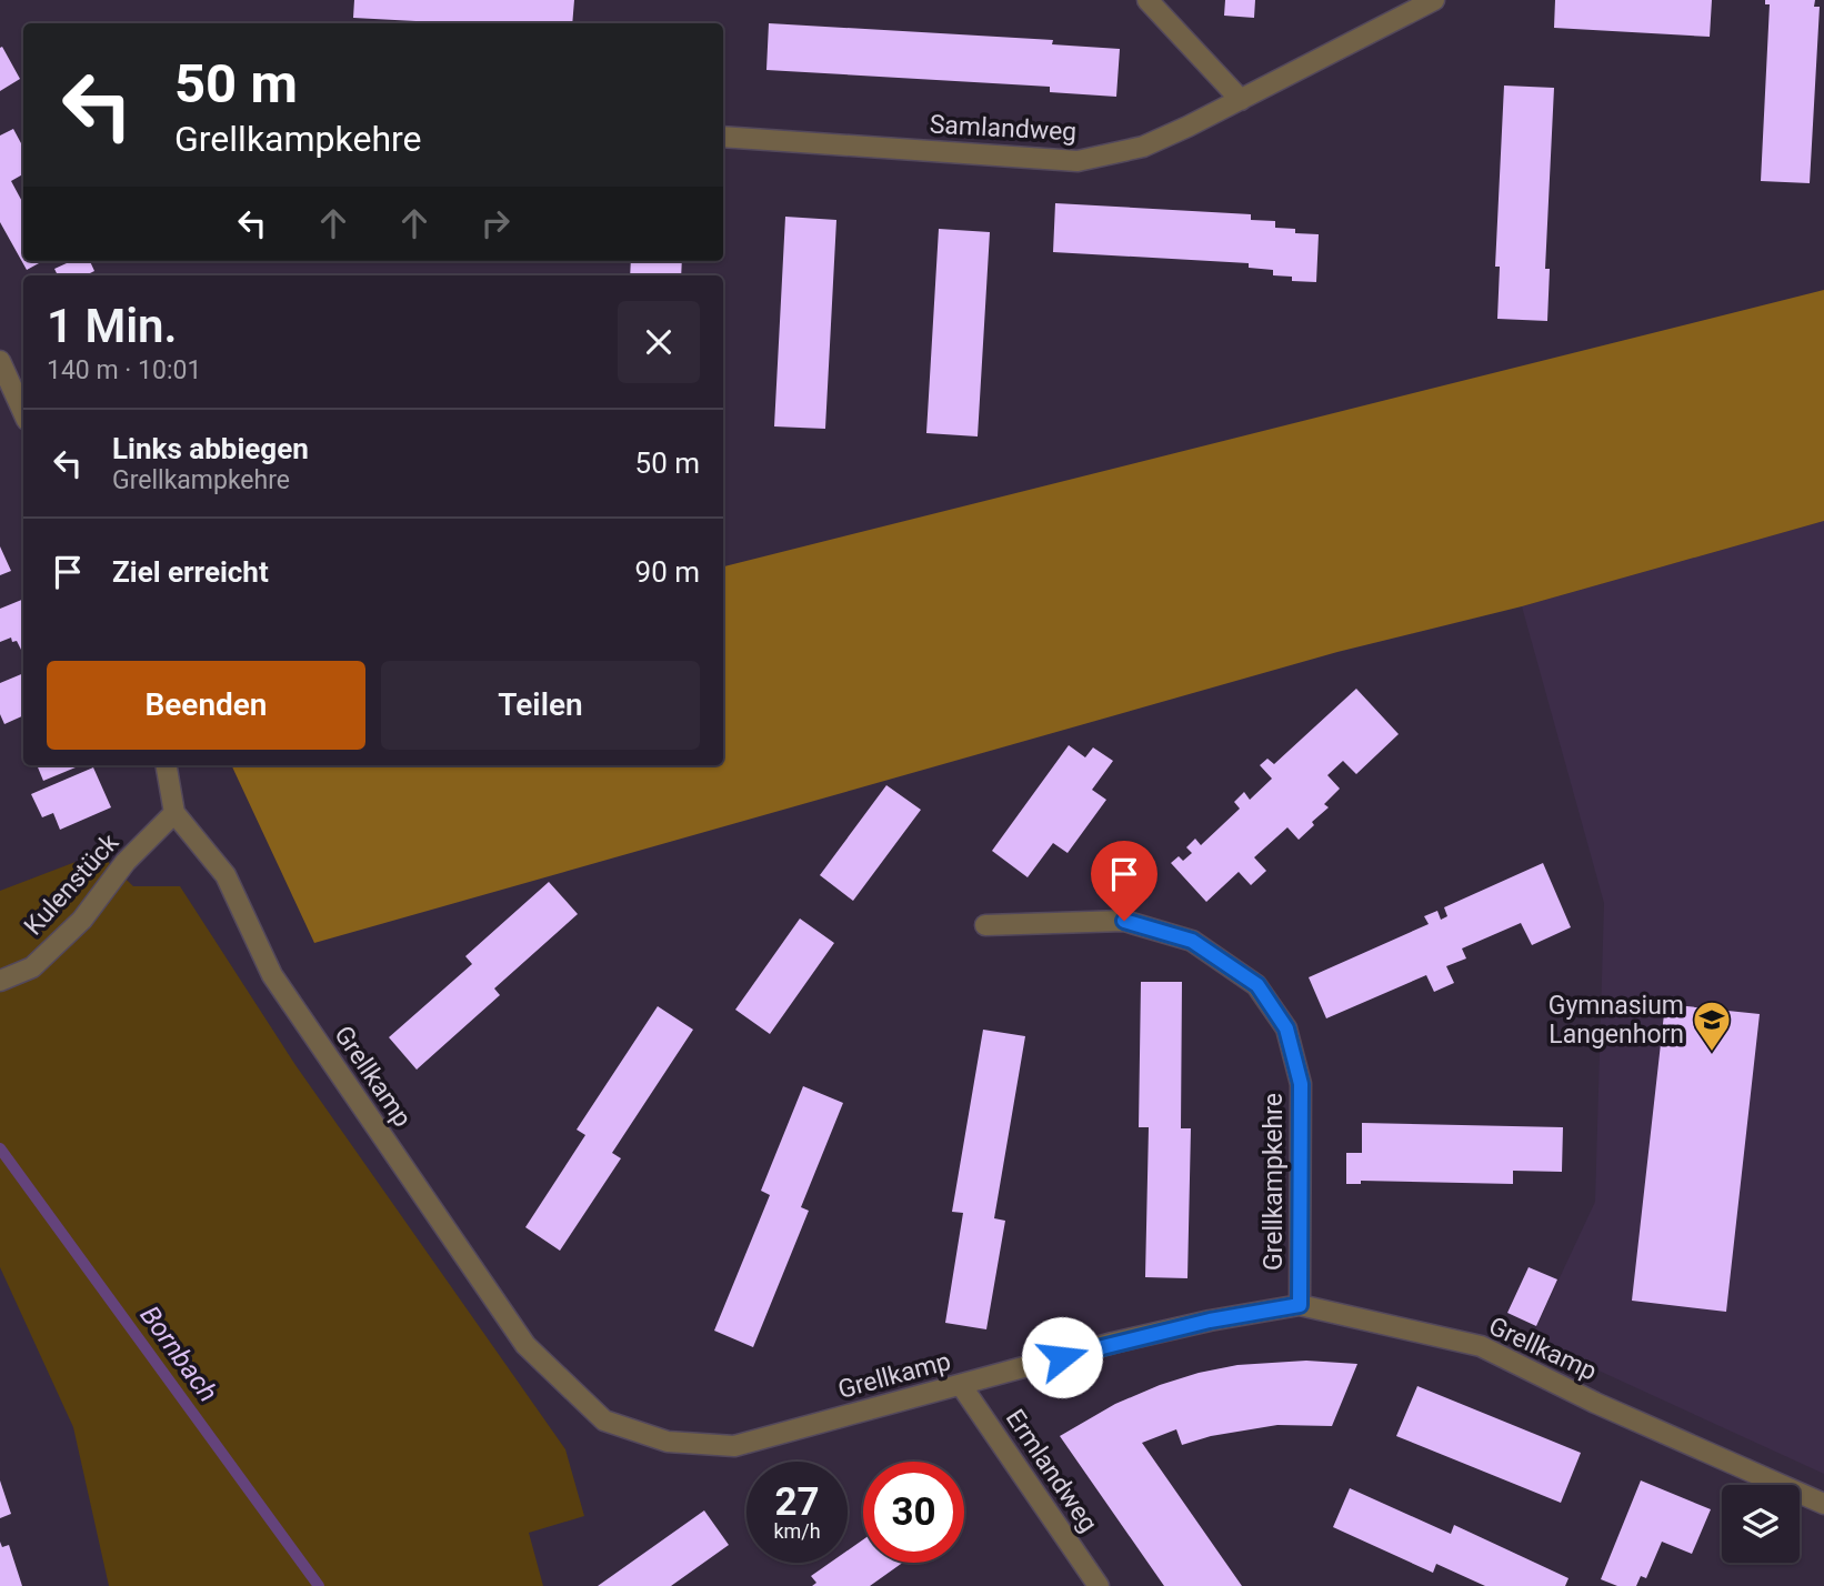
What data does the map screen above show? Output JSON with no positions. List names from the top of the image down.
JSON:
{
  "streets": {
    "street": [
      "Samlandweg",
      "Kulenstück",
      "Grellkamp",
      "Grellkampkehre",
      "Ermlandweg"
    ]
  },
  "crossings": [
    ["Kulenstück", "Grellkamp"],
    ["Grellkamp", "Grellkampkehre"],
    ["Grellkamp", "Ermlandweg"]
  ],
  "water": ["Bornbach"],
  "places": {
    "school or university": ["Gymnasium Langenhorn"]
  },
  "page": {
    "turn": ["50 m", "Grellkampkehre"],
    "heading": ["1 Min.", "140 m · 10:01"],
    "list": [
      {
        "name": "Links abbiegen",
        "note": "Grellkampkehre",
        "value": "50 m"
      },
      {
        "name": "Ziel erreicht",
        "value": "90 m"
      }
    ],
    "buttons": ["Beenden", "Teilen"],
    "speed": "27 km/h",
    "limit": "30"
  }
}
